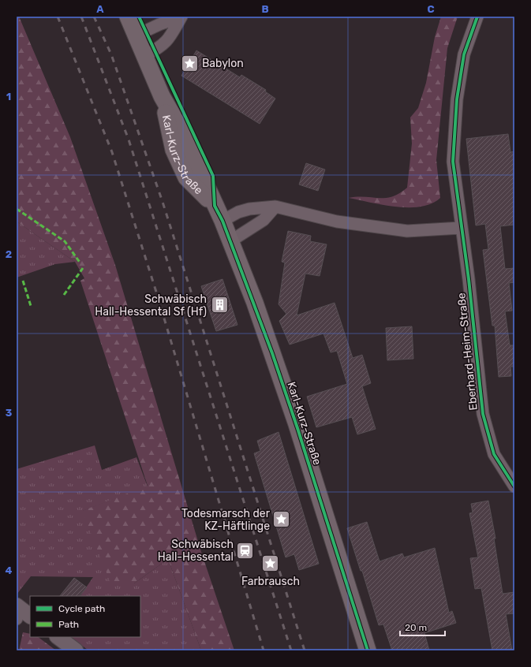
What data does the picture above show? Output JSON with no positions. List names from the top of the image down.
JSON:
{
  "streets": {
    "main road": ["Karl-Kurz-Straße"],
    "street": ["Eberhard-Heim-Straße"]
  },
  "places": {
    "place": ["Babylon", "Todesmarsch der KZ-Häftlinge", "Farbrausch"],
    "building": ["Schwäbisch Hall-Hessental Sf (Hf)"],
    "station": ["Schwäbisch Hall-Hessental"]
  },
  "legend": ["Cycle path", "Path"],
  "scale_bar": "20 m",
  "grid": {
    "columns": ["A", "B", "C"],
    "rows": [
      "1",
      "2",
      "3",
      "4"
    ]
  }
}
